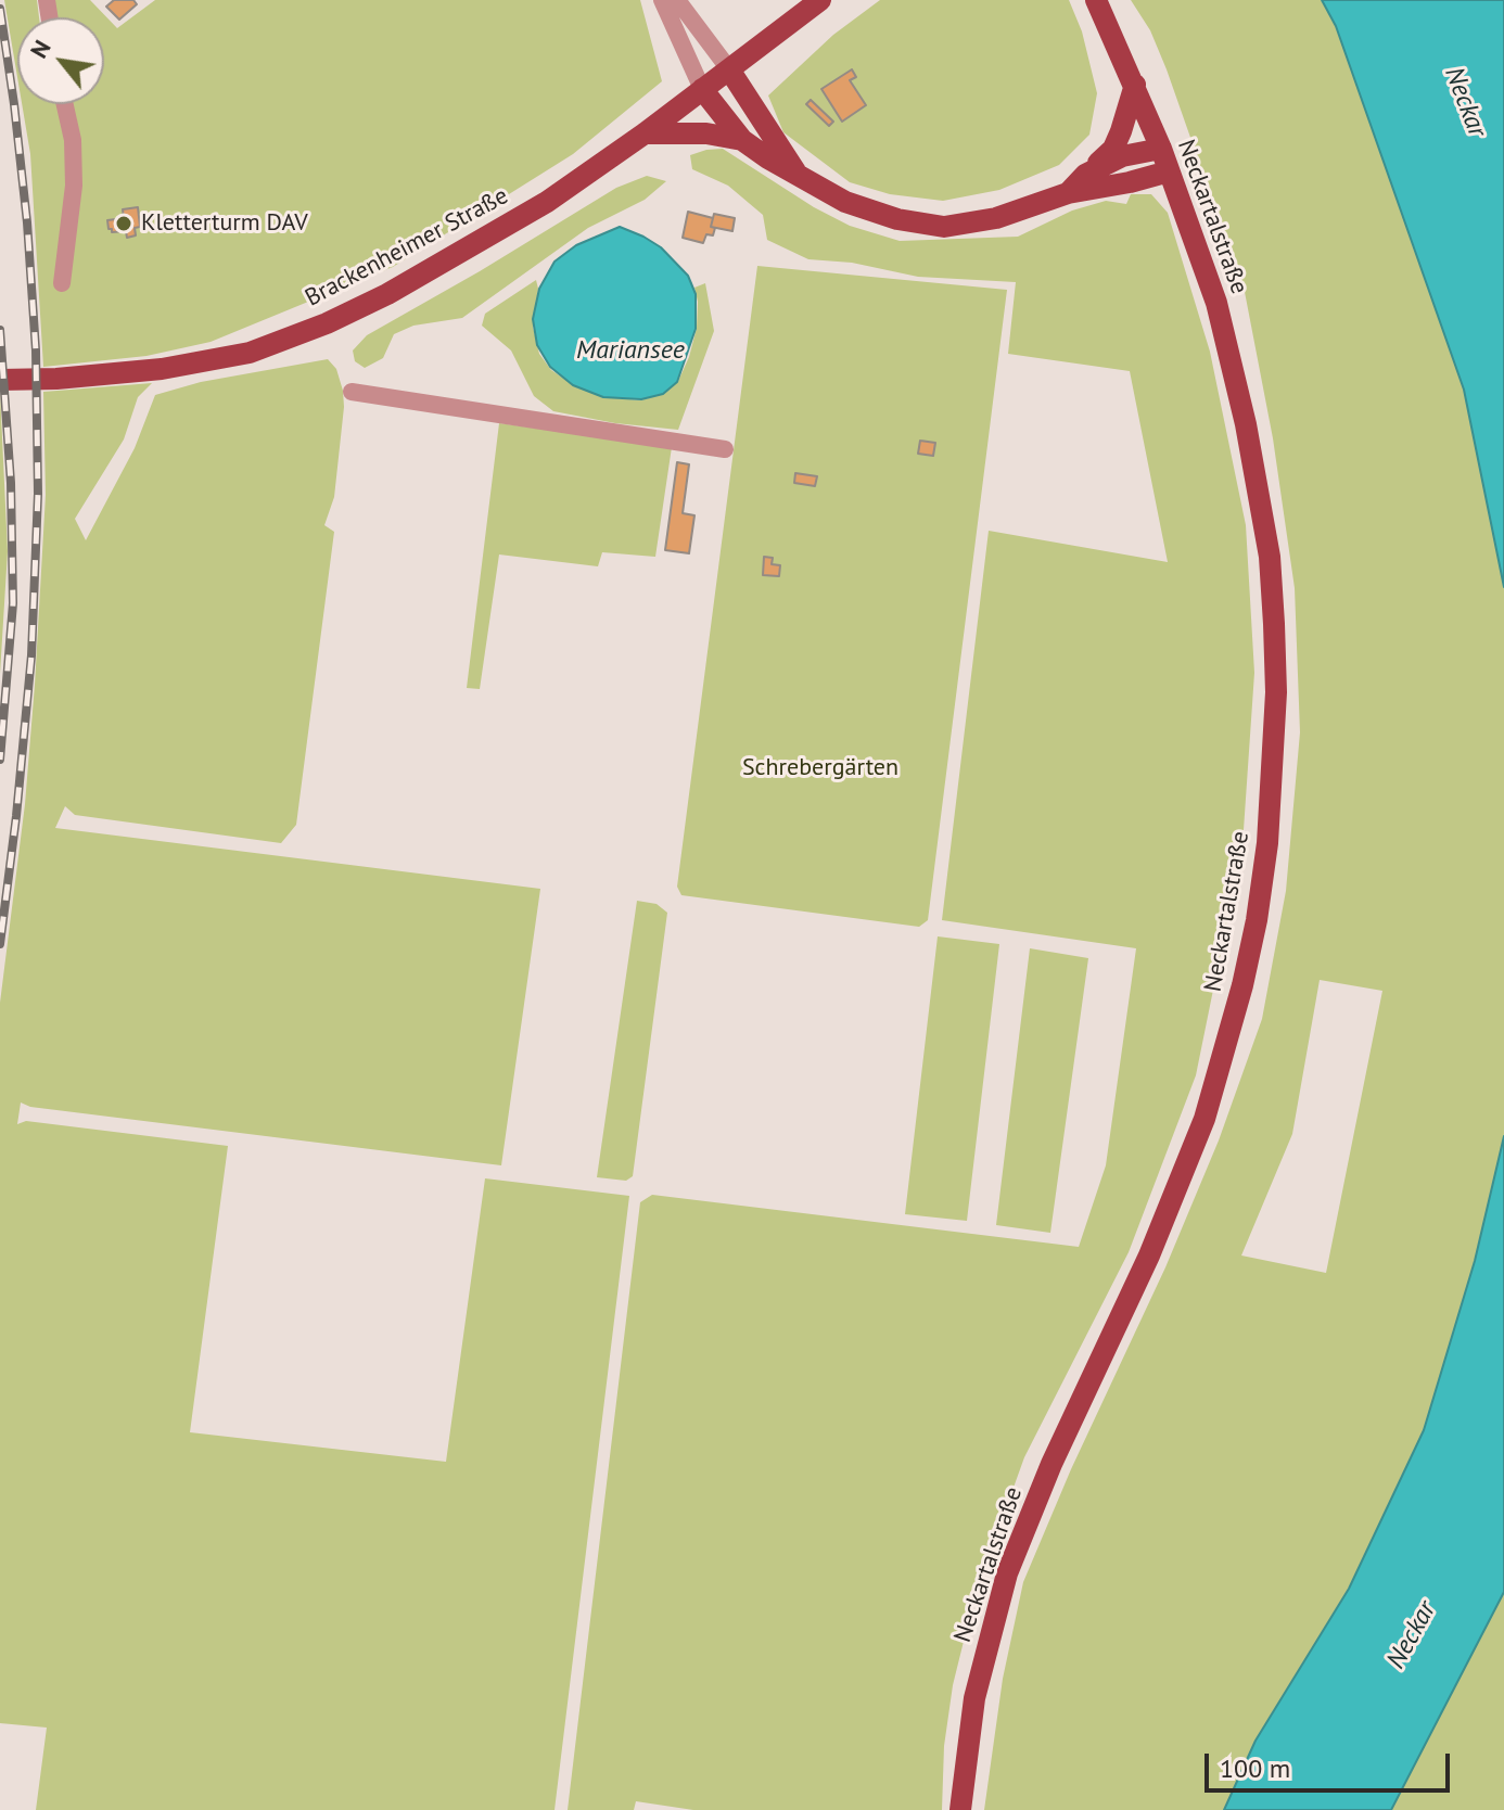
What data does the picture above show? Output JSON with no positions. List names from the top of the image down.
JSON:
{
  "streets": {
    "main road": ["Neckartalstraße", "Brackenheimer Straße"]
  },
  "water": ["Neckar", "Mariansee"],
  "parks": ["Schrebergärten"],
  "places": ["Kletterturm DAV"],
  "scale_bar": "100 m",
  "north": "top left"
}
